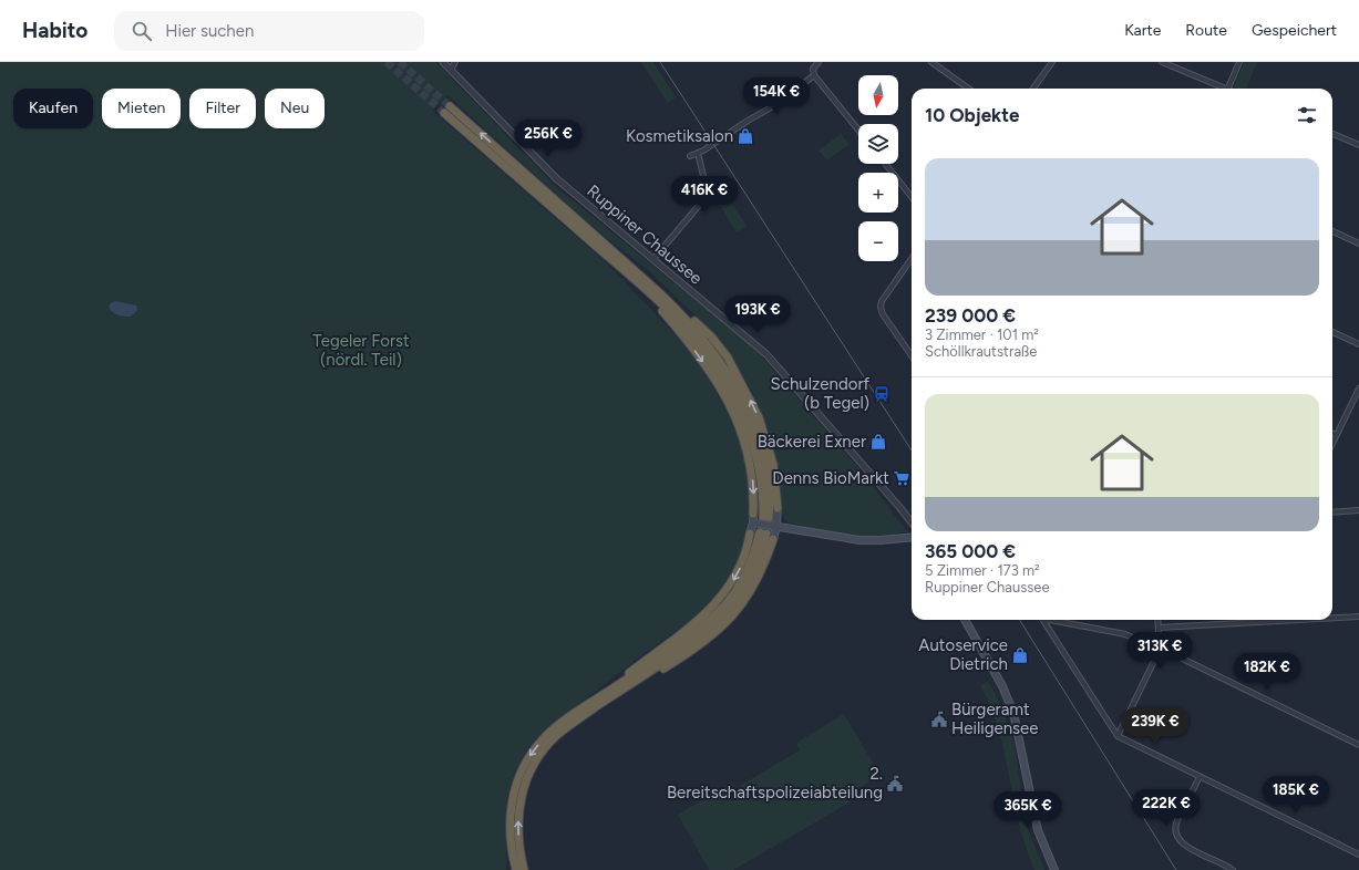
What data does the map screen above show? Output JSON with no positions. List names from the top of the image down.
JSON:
{
  "streets": {
    "street": ["Ruppiner Chaussee"]
  },
  "parks": ["Tegeler Forst (nördl. Teil)"],
  "places": {
    "shop": ["Kosmetiksalon", "Bäckerei Exner", "Autoservice Dietrich"],
    "station": ["Schulzendorf (b Tegel)"],
    "supermarket": ["Denns BioMarkt"],
    "public building": ["Bürgeramt Heiligensee", "2. Bereitschaftspolizeiabteilung"]
  },
  "north": "bottom",
  "page": {
    "header": "Habito",
    "search": "Hier suchen",
    "nav": ["Karte", "Route", "Gespeichert"],
    "map_buttons": ["+", "−"],
    "price": [
      "154K €",
      "256K €",
      "416K €",
      "193K €",
      "313K €",
      "182K €",
      "239K €",
      "185K €",
      "222K €",
      "365K €"
    ],
    "chip": [
      "Kaufen",
      "Mieten",
      "Filter",
      "Neu"
    ],
    "heading": "10 Objekte",
    "list": [
      {
        "name": "239 000 €",
        "note": "3 Zimmer · 101 m² · Schöllkrautstraße"
      },
      {
        "name": "365 000 €",
        "note": "5 Zimmer · 173 m² · Ruppiner Chaussee"
      }
    ]
  }
}
